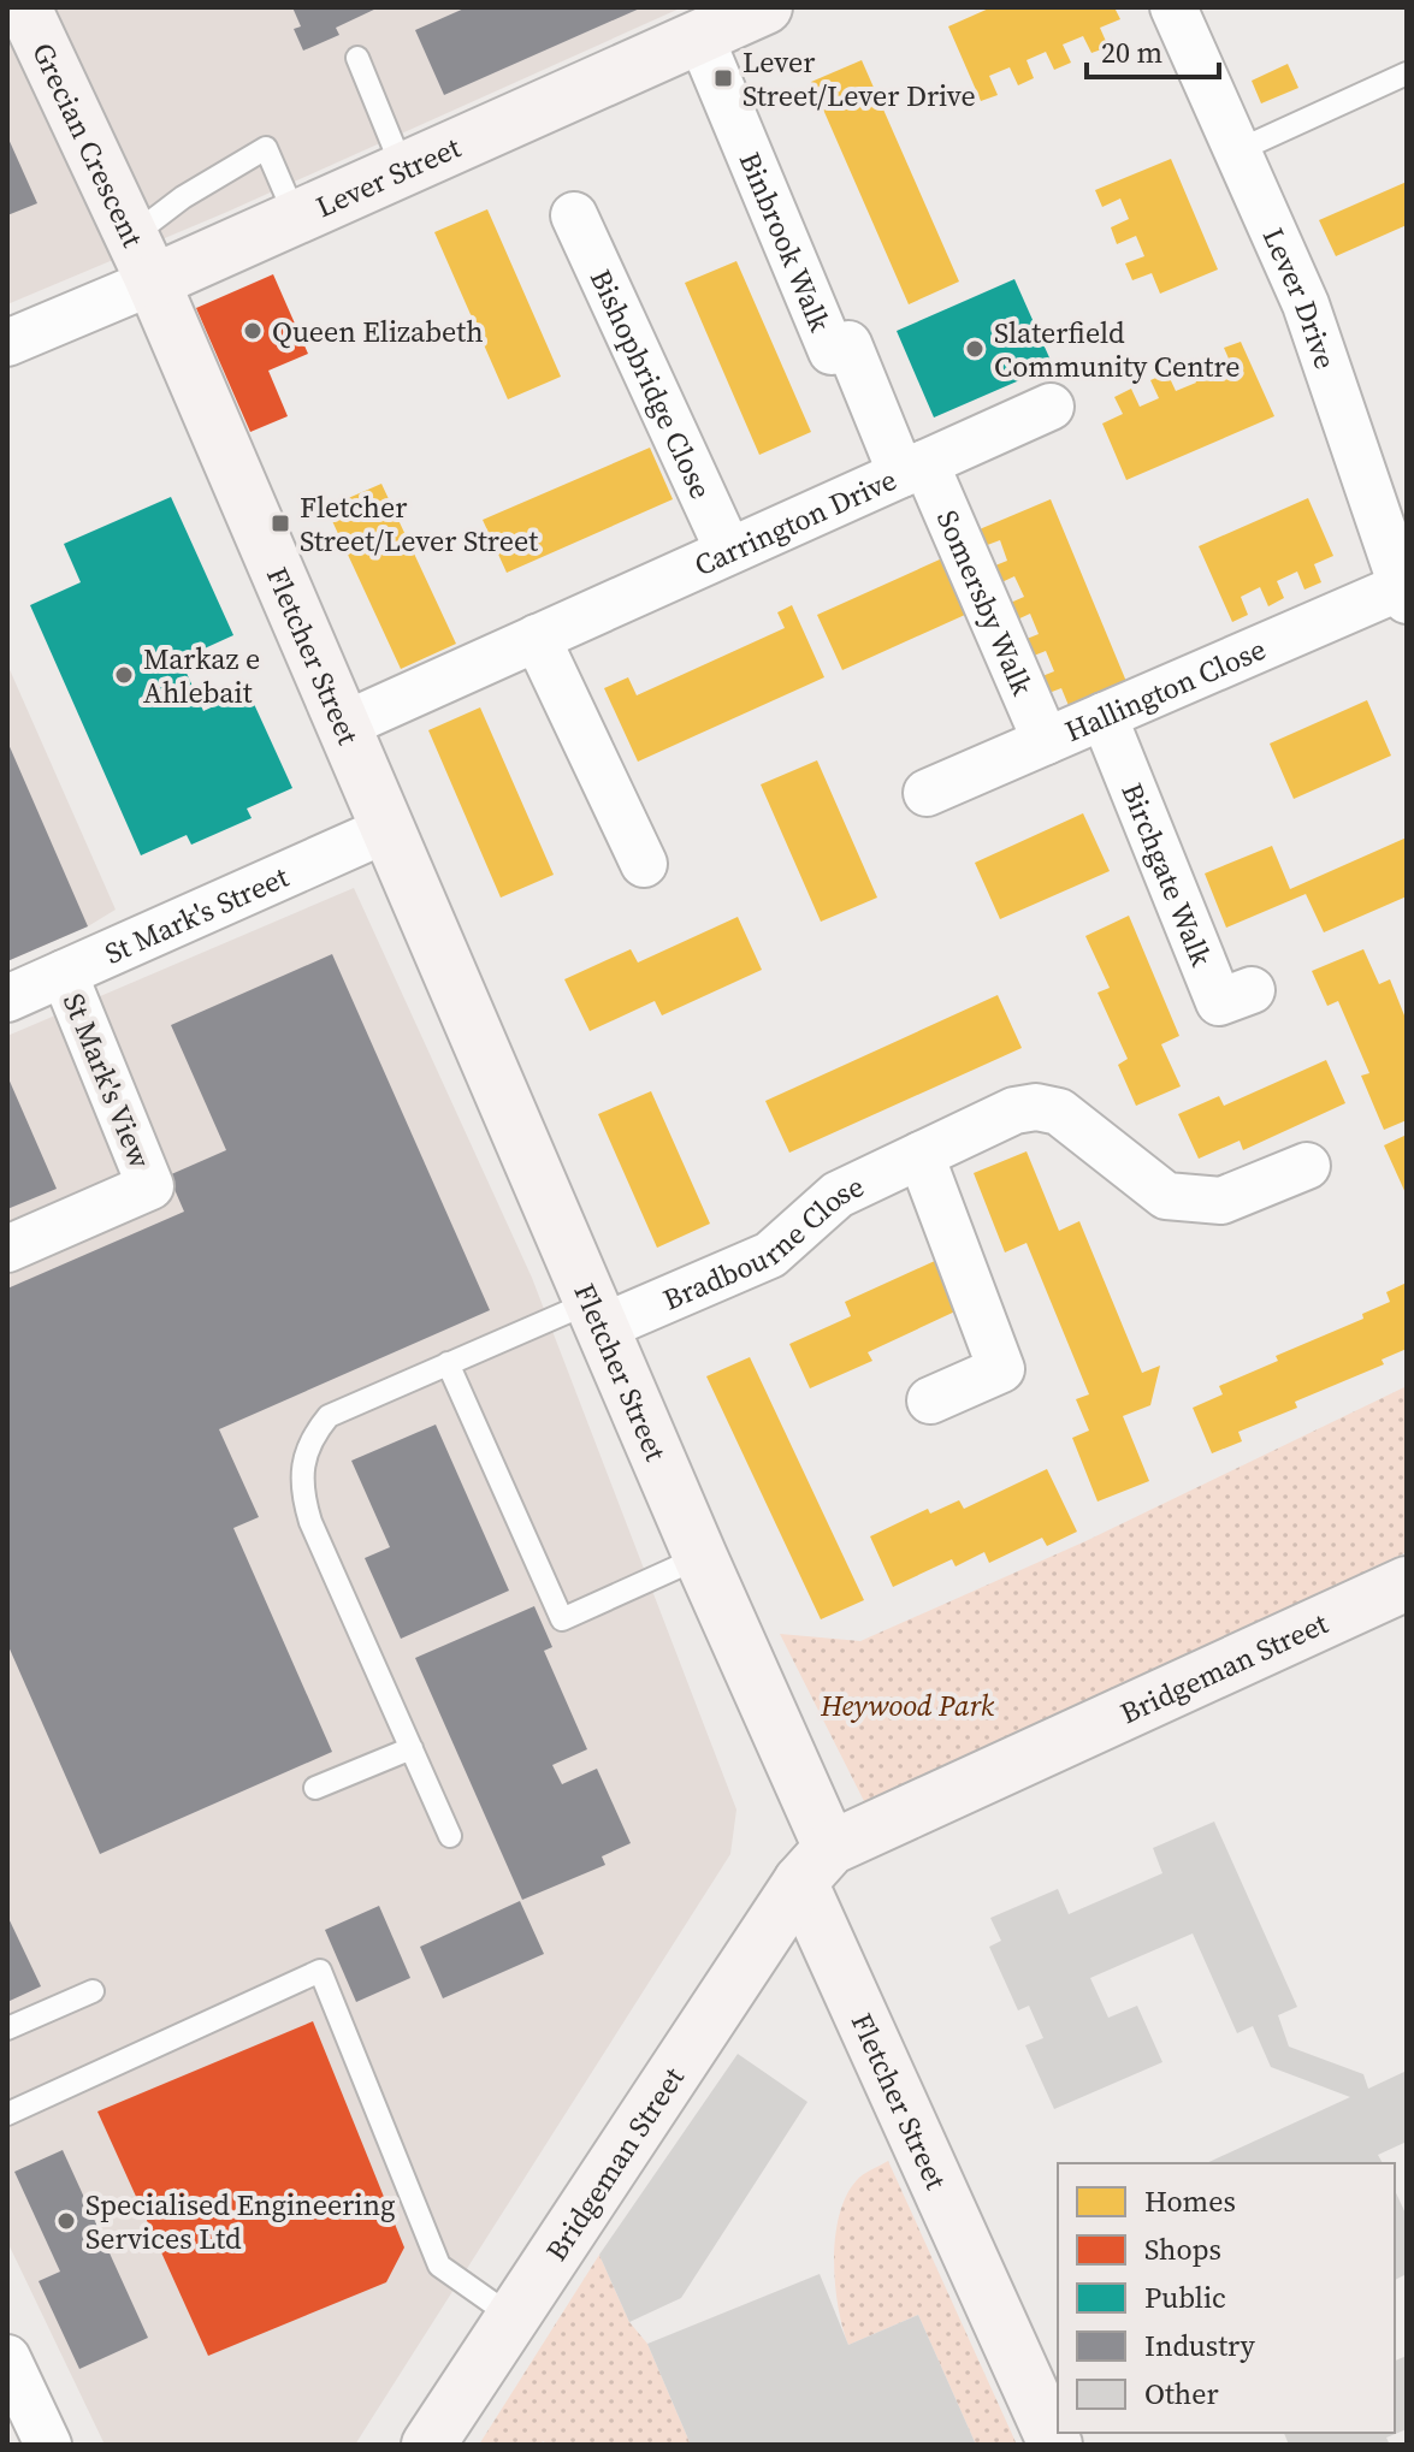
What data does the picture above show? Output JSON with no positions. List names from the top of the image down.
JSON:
{
  "streets": {
    "street": [
      "Grecian Crescent",
      "Lever Street",
      "Binbrook Walk",
      "Lever Drive",
      "Bishopbridge Close",
      "Carrington Drive",
      "Somersby Walk",
      "Fletcher Street",
      "Hallington Close",
      "Birchgate Walk",
      "St Mark's Street",
      "St Mark's View",
      "Bradbourne Close",
      "Bridgeman Street"
    ]
  },
  "crossings": [
    ["Grecian Crescent", "Lever Street"],
    ["Grecian Crescent", "Fletcher Street"],
    ["Lever Street", "Binbrook Walk"],
    ["Lever Street", "Fletcher Street"],
    ["Binbrook Walk", "Carrington Drive"],
    ["Binbrook Walk", "Somersby Walk"],
    ["Lever Drive", "Hallington Close"],
    ["Bishopbridge Close", "Carrington Drive"],
    ["Carrington Drive", "Somersby Walk"],
    ["Carrington Drive", "Fletcher Street"],
    ["Somersby Walk", "Hallington Close"],
    ["Fletcher Street", "St Mark's Street"],
    ["Fletcher Street", "Bradbourne Close"],
    ["Fletcher Street", "Bridgeman Street"],
    ["Hallington Close", "Birchgate Walk"],
    ["St Mark's Street", "St Mark's View"]
  ],
  "parks": ["Heywood Park"],
  "places": {
    "transit": ["Lever Street/Lever Drive", "Fletcher Street/Lever Street"],
    "other": [
      "Queen Elizabeth",
      "Slaterfield Community Centre",
      "Markaz e Ahlebait",
      "Specialised Engineering Services Ltd"
    ]
  },
  "legend": [
    "Homes",
    "Shops",
    "Public",
    "Industry",
    "Other"
  ],
  "scale_bar": "20 m"
}
